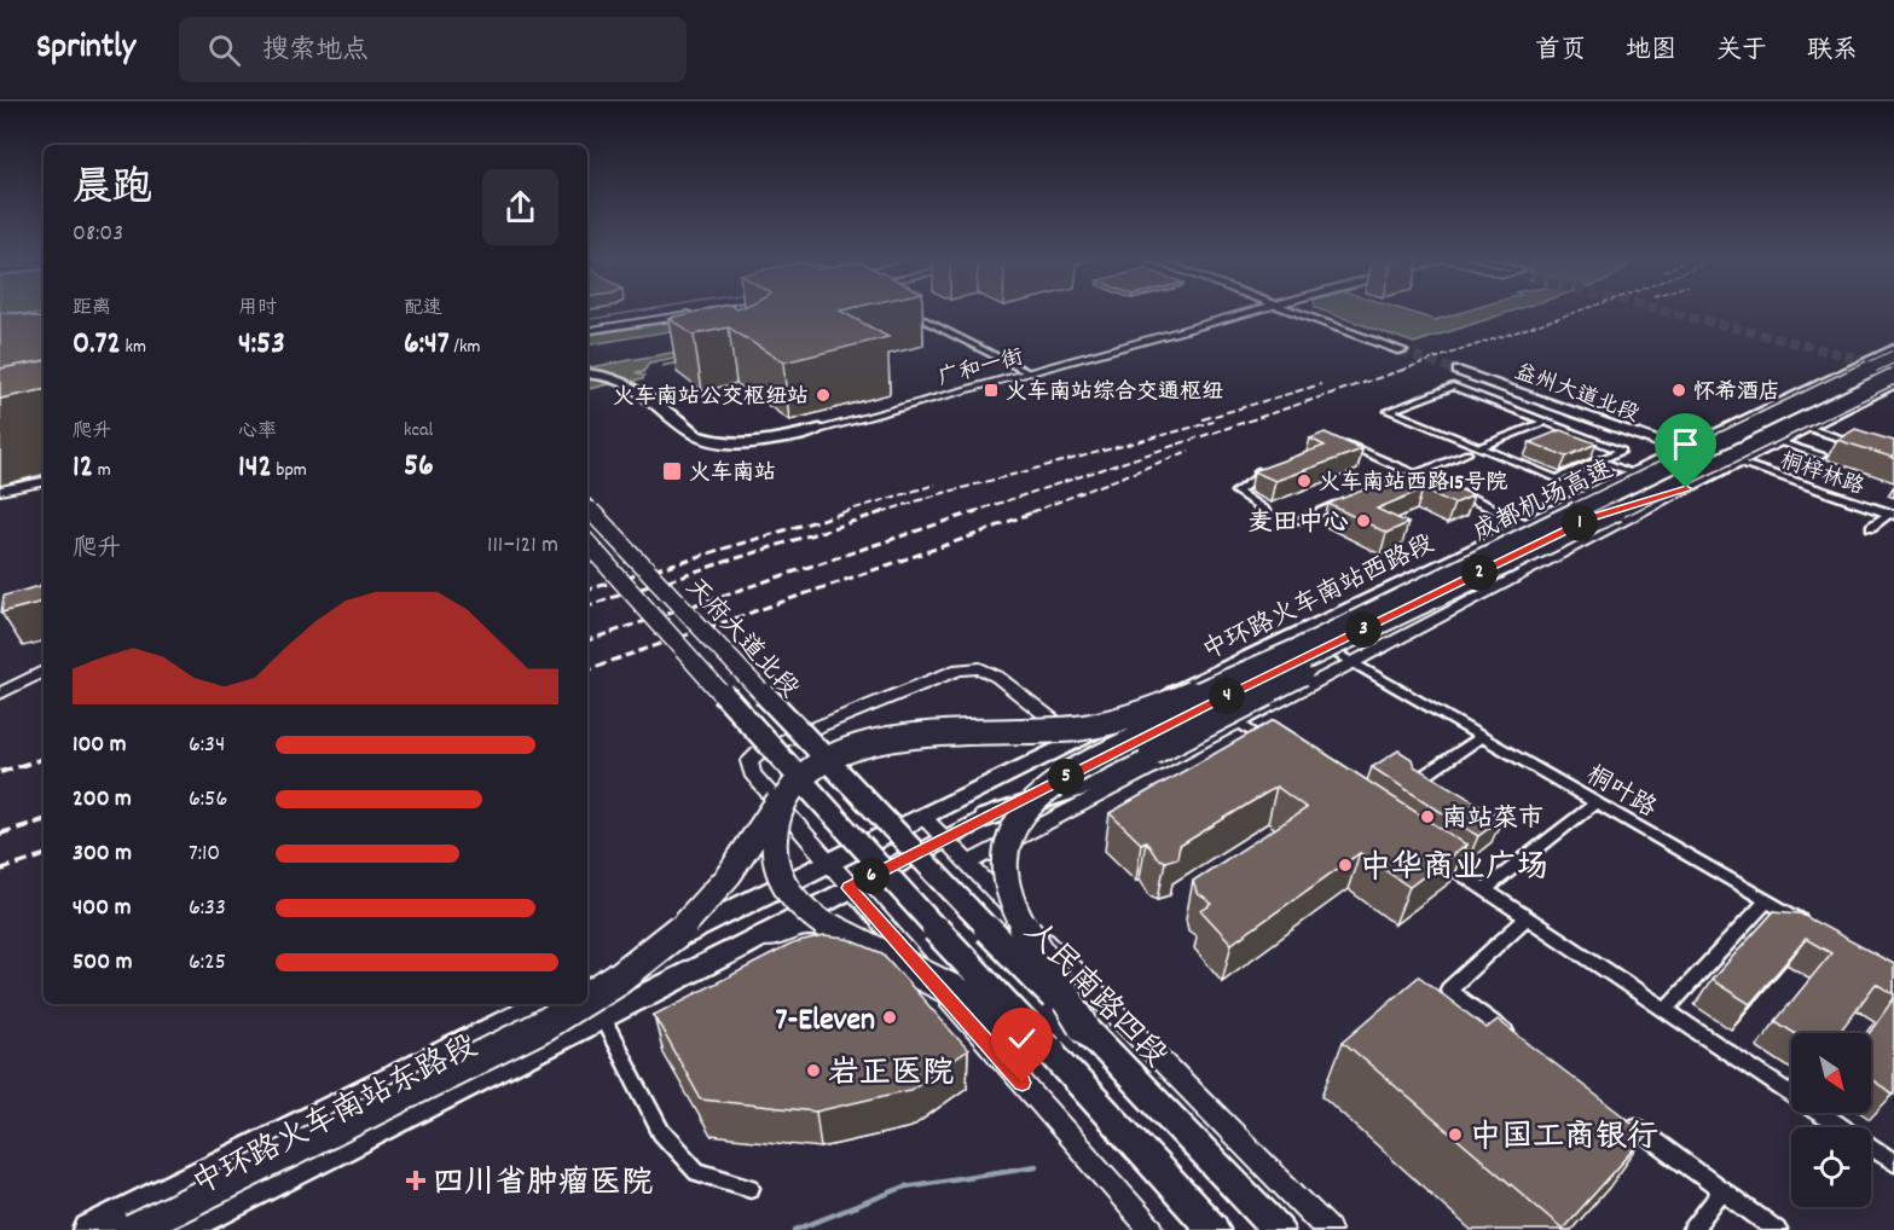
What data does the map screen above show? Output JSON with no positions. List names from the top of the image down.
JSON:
{
  "streets": {
    "highway": ["成都机场高速"],
    "main road": [
      "益州大道北段",
      "中环路火车南站西路段",
      "天府大道北段",
      "人民南路四段",
      "中环路火车南站东路段"
    ],
    "street": ["广和一街", "桐梓林路", "桐叶路"]
  },
  "crossings": [
    ["益州大道北段", "桐梓林路"],
    ["益州大道北段", "中环路火车南站西路段"],
    ["桐梓林路", "中环路火车南站西路段"],
    ["成都机场高速", "中环路火车南站西路段"],
    ["成都机场高速", "人民南路四段"],
    ["中环路火车南站西路段", "桐叶路"],
    ["中环路火车南站西路段", "人民南路四段"],
    ["中环路火车南站西路段", "中环路火车南站东路段"],
    ["天府大道北段", "人民南路四段"],
    ["人民南路四段", "中环路火车南站东路段"]
  ],
  "places": {
    "transit": ["火车南站综合交通枢纽", "火车南站"],
    "other": [
      "怀希酒店",
      "火车南站公交枢纽站",
      "火车南站西路15号院",
      "麦田中心",
      "南站菜市",
      "中华商业广场",
      "7-Eleven",
      "岩正医院",
      "中国工商银行"
    ],
    "health": ["四川省肿瘤医院"]
  },
  "north": "bottom right",
  "page": {
    "header": "Sprintly",
    "search": "搜索地点",
    "nav": [
      "首页",
      "地图",
      "关于",
      "联系"
    ],
    "heading": ["晨跑", "08:03"],
    "stats": [
      ["距离", "0.72 km"],
      ["用时", "4:53"],
      ["配速", "6:47 /km"],
      ["爬升", "12 m"],
      ["心率", "142 bpm"],
      ["kcal", "56"]
    ],
    "pins": [
      "1",
      "2",
      "3",
      "4",
      "5",
      "6"
    ],
    "chart": ["爬升", "111–121 m"],
    "list": [
      {
        "name": "100 m",
        "note": "6:34"
      },
      {
        "name": "200 m",
        "note": "6:56"
      },
      {
        "name": "300 m",
        "note": "7:10"
      },
      {
        "name": "400 m",
        "note": "6:33"
      },
      {
        "name": "500 m",
        "note": "6:25"
      }
    ]
  }
}
